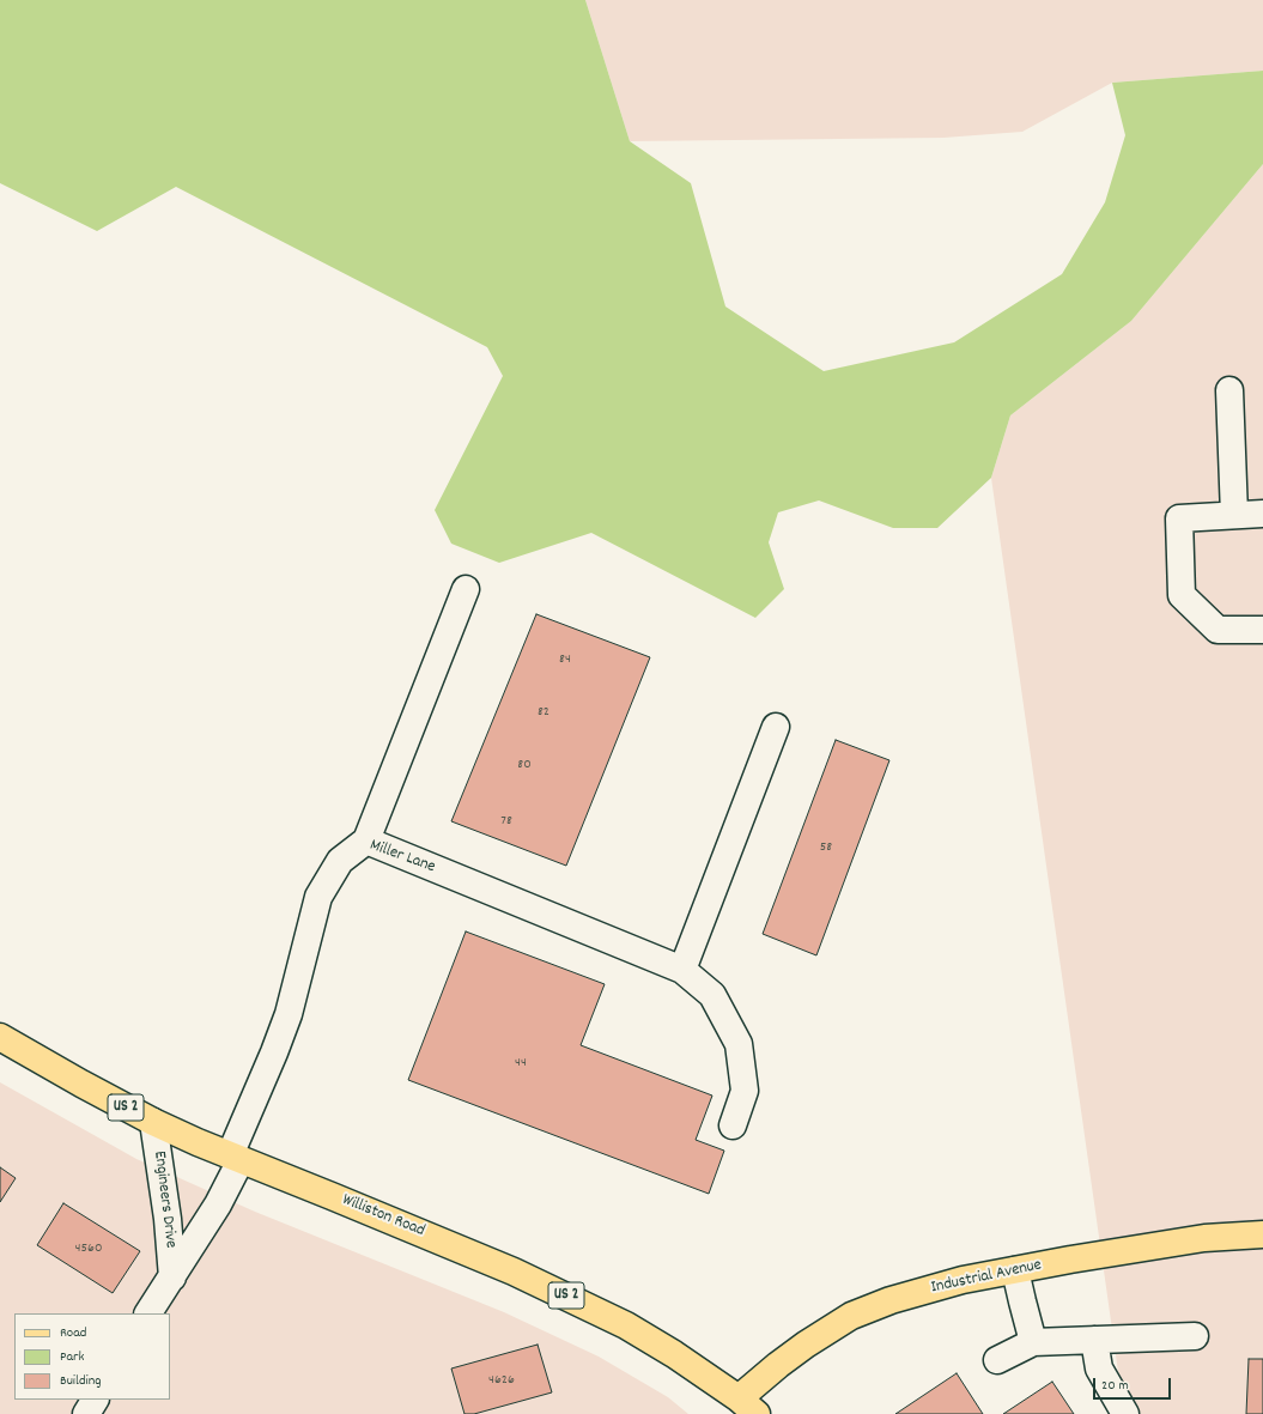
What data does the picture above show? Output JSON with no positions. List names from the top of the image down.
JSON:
{
  "streets": {
    "main road": ["US 2", "Williston Road", "Industrial Avenue"],
    "street": ["Miller Lane", "Engineers Drive"]
  },
  "crossings": [
    ["Miller Lane", "Engineers Drive"],
    ["Miller Lane", "Williston Road"],
    ["Engineers Drive", "Williston Road"],
    ["Williston Road", "Industrial Avenue"]
  ],
  "house_numbers": [
    "84",
    "82",
    "80",
    "78",
    "58",
    "44",
    "4560",
    "4626"
  ],
  "legend": ["Road", "Park", "Building"],
  "scale_bar": "20 m"
}
